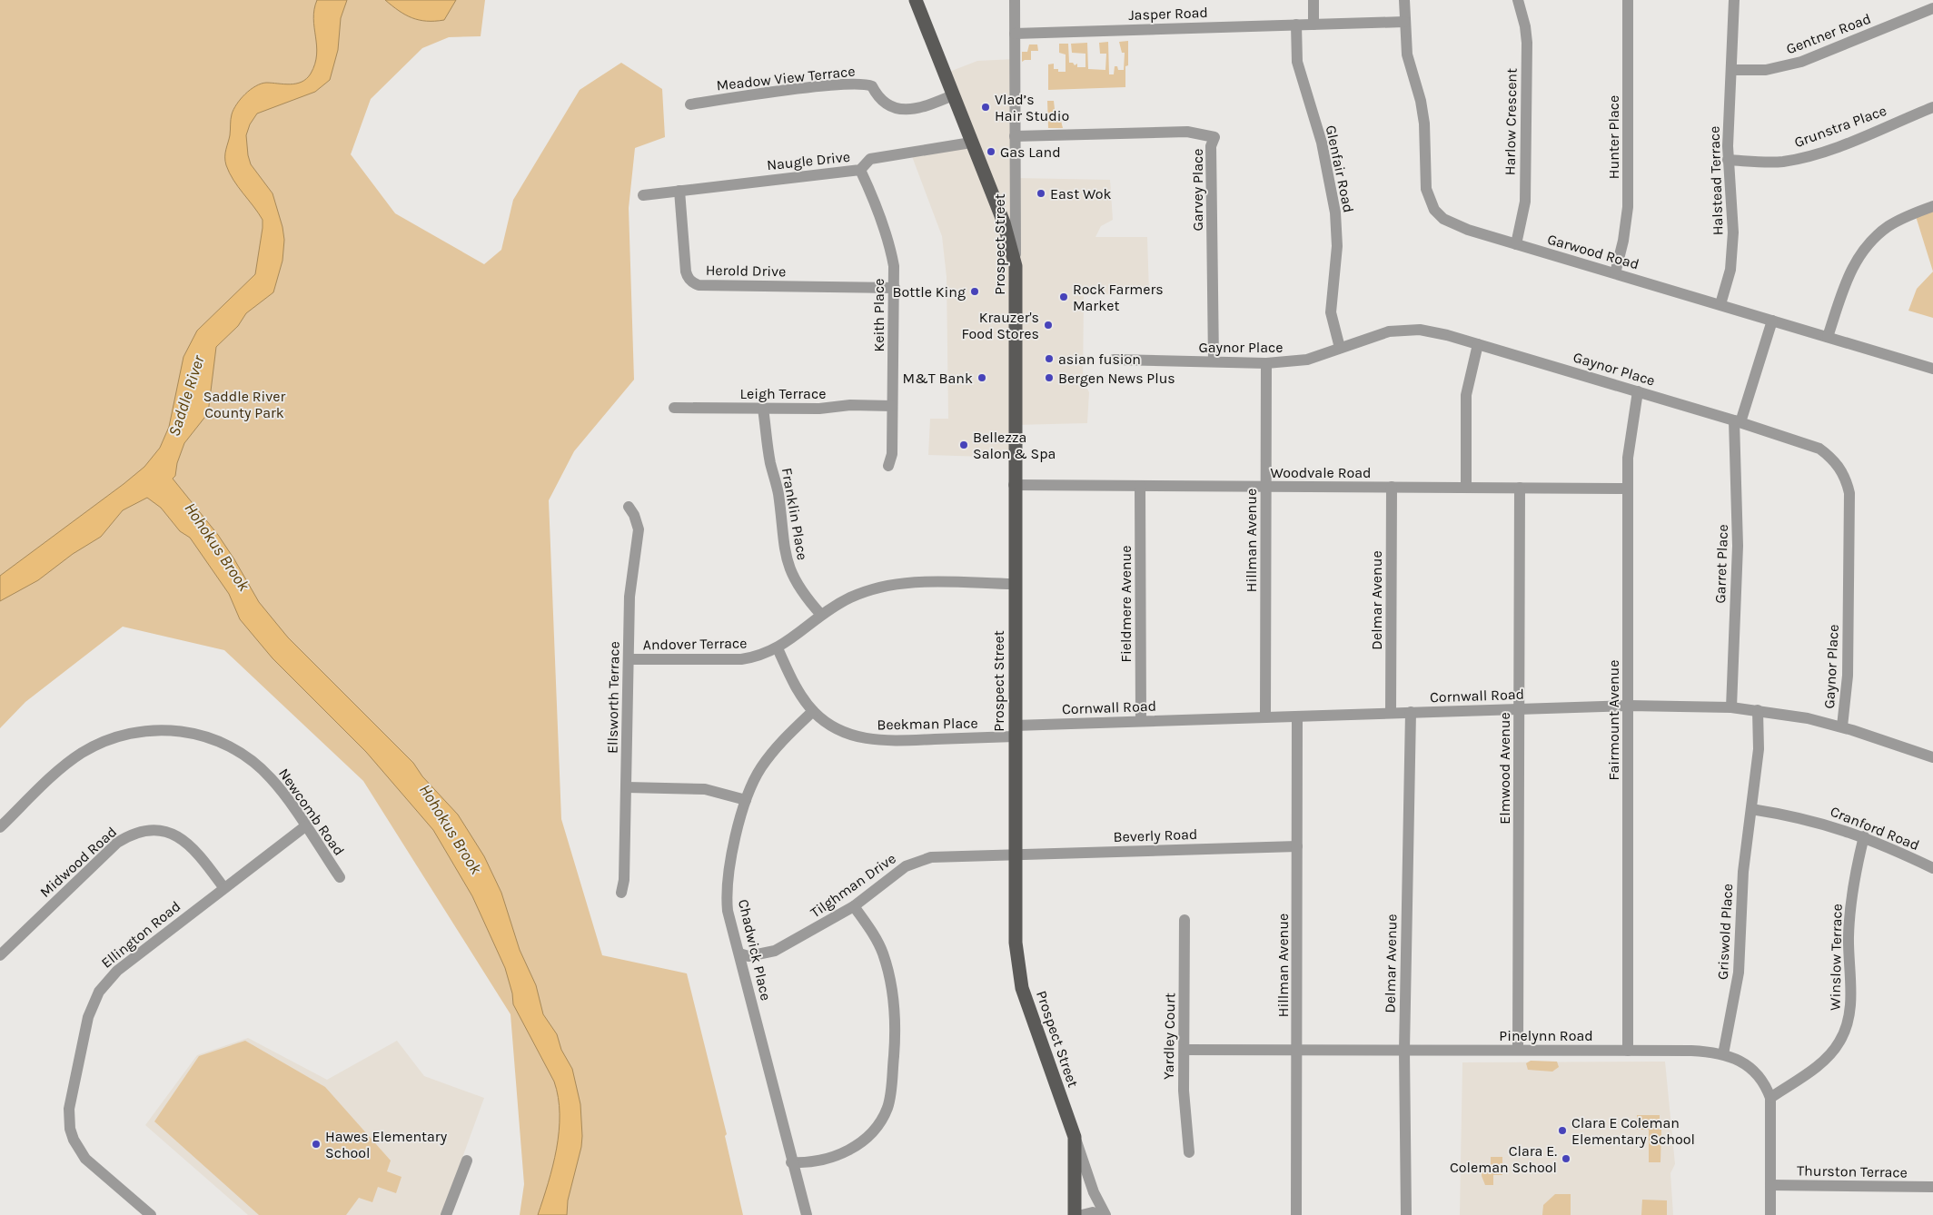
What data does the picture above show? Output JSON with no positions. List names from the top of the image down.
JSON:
{
  "streets": {
    "main road": ["Prospect Street"],
    "street": [
      "Jasper Road",
      "Gentner Road",
      "Meadow View Terrace",
      "Harlow Crescent",
      "Grunstra Place",
      "Hunter Place",
      "Naugle Drive",
      "Glenfair Road",
      "Halstead Terrace",
      "Garvey Place",
      "Garwood Road",
      "Herold Drive",
      "Keith Place",
      "Gaynor Place",
      "Leigh Terrace",
      "Woodvale Road",
      "Franklin Place",
      "Hillman Avenue",
      "Garret Place",
      "Delmar Avenue",
      "Fieldmere Avenue",
      "Andover Terrace",
      "Cornwall Road",
      "Ellsworth Terrace",
      "Fairmount Avenue",
      "Beekman Place",
      "Elmwood Avenue",
      "Newcomb Road",
      "Cranford Road",
      "Beverly Road",
      "Midwood Road",
      "Tilghman Drive",
      "Griswold Place",
      "Ellington Road",
      "Chadwick Place",
      "Winslow Terrace",
      "Pinelynn Road",
      "Yardley Court",
      "Thurston Terrace"
    ]
  },
  "crossings": [
    ["Jasper Road", "Glenfair Road"],
    ["Jasper Road", "Prospect Street"],
    ["Jasper Road", "Garwood Road"],
    ["Gentner Road", "Halstead Terrace"],
    ["Harlow Crescent", "Garwood Road"],
    ["Grunstra Place", "Halstead Terrace"],
    ["Hunter Place", "Garwood Road"],
    ["Naugle Drive", "Herold Drive"],
    ["Naugle Drive", "Keith Place"],
    ["Glenfair Road", "Gaynor Place"],
    ["Halstead Terrace", "Garwood Road"],
    ["Garvey Place", "Prospect Street"],
    ["Garvey Place", "Gaynor Place"],
    ["Prospect Street", "Woodvale Road"],
    ["Prospect Street", "Andover Terrace"],
    ["Prospect Street", "Cornwall Road"],
    ["Prospect Street", "Beekman Place"],
    ["Prospect Street", "Beverly Road"],
    ["Prospect Street", "Tilghman Drive"],
    ["Garwood Road", "Garret Place"],
    ["Herold Drive", "Keith Place"],
    ["Keith Place", "Leigh Terrace"],
    ["Gaynor Place", "Hillman Avenue"],
    ["Gaynor Place", "Garret Place"],
    ["Gaynor Place", "Cornwall Road"],
    ["Gaynor Place", "Fairmount Avenue"],
    ["Leigh Terrace", "Franklin Place"],
    ["Woodvale Road", "Hillman Avenue"],
    ["Woodvale Road", "Delmar Avenue"],
    ["Woodvale Road", "Fieldmere Avenue"],
    ["Woodvale Road", "Fairmount Avenue"],
    ["Woodvale Road", "Elmwood Avenue"],
    ["Franklin Place", "Andover Terrace"],
    ["Hillman Avenue", "Cornwall Road"],
    ["Hillman Avenue", "Beverly Road"],
    ["Hillman Avenue", "Pinelynn Road"],
    ["Garret Place", "Cornwall Road"],
    ["Delmar Avenue", "Cornwall Road"],
    ["Delmar Avenue", "Pinelynn Road"],
    ["Fieldmere Avenue", "Cornwall Road"],
    ["Andover Terrace", "Ellsworth Terrace"],
    ["Andover Terrace", "Beekman Place"],
    ["Cornwall Road", "Fairmount Avenue"],
    ["Cornwall Road", "Beekman Place"],
    ["Cornwall Road", "Elmwood Avenue"],
    ["Fairmount Avenue", "Pinelynn Road"],
    ["Beekman Place", "Chadwick Place"],
    ["Elmwood Avenue", "Pinelynn Road"],
    ["Newcomb Road", "Ellington Road"],
    ["Cranford Road", "Griswold Place"],
    ["Cranford Road", "Winslow Terrace"],
    ["Beverly Road", "Tilghman Drive"],
    ["Midwood Road", "Ellington Road"],
    ["Tilghman Drive", "Chadwick Place"],
    ["Griswold Place", "Pinelynn Road"],
    ["Winslow Terrace", "Pinelynn Road"],
    ["Pinelynn Road", "Yardley Court"],
    ["Pinelynn Road", "Thurston Terrace"]
  ],
  "water": ["Saddle River", "Hohokus Brook"],
  "parks": ["Saddle River County Park"],
  "places": [
    "Vlad’s Hair Studio",
    "Gas Land",
    "East Wok",
    "Bottle King",
    "Rock Farmers Market",
    "Krauzer's Food Stores",
    "asian fusion",
    "M&T Bank",
    "Bergen News Plus",
    "Bellezza Salon & Spa",
    "Clara E Coleman Elementary School",
    "Hawes Elementary School",
    "Clara E. Coleman School"
  ]
}
